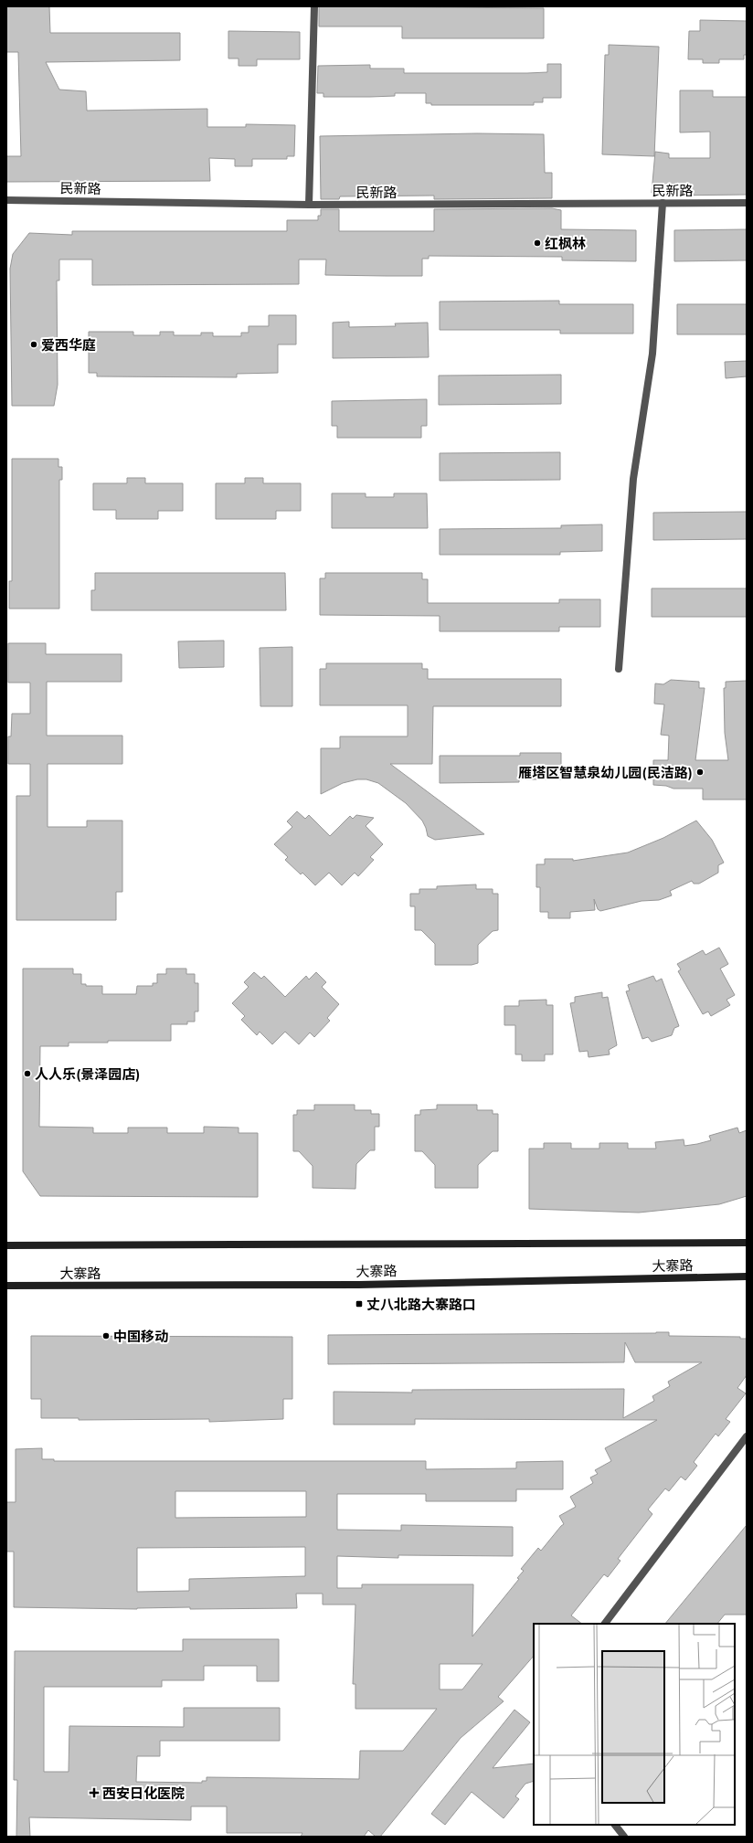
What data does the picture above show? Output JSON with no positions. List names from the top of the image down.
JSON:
{
  "streets": {
    "main road": ["大寨路"],
    "street": ["民新路"]
  },
  "places": {
    "other": [
      "红枫林",
      "爱西华庭",
      "雁塔区智慧泉幼儿园(民洁路)",
      "人人乐(景泽园店)",
      "中国移动"
    ],
    "transit": ["丈八北路大寨路口"],
    "health": ["西安日化医院"]
  }
}
